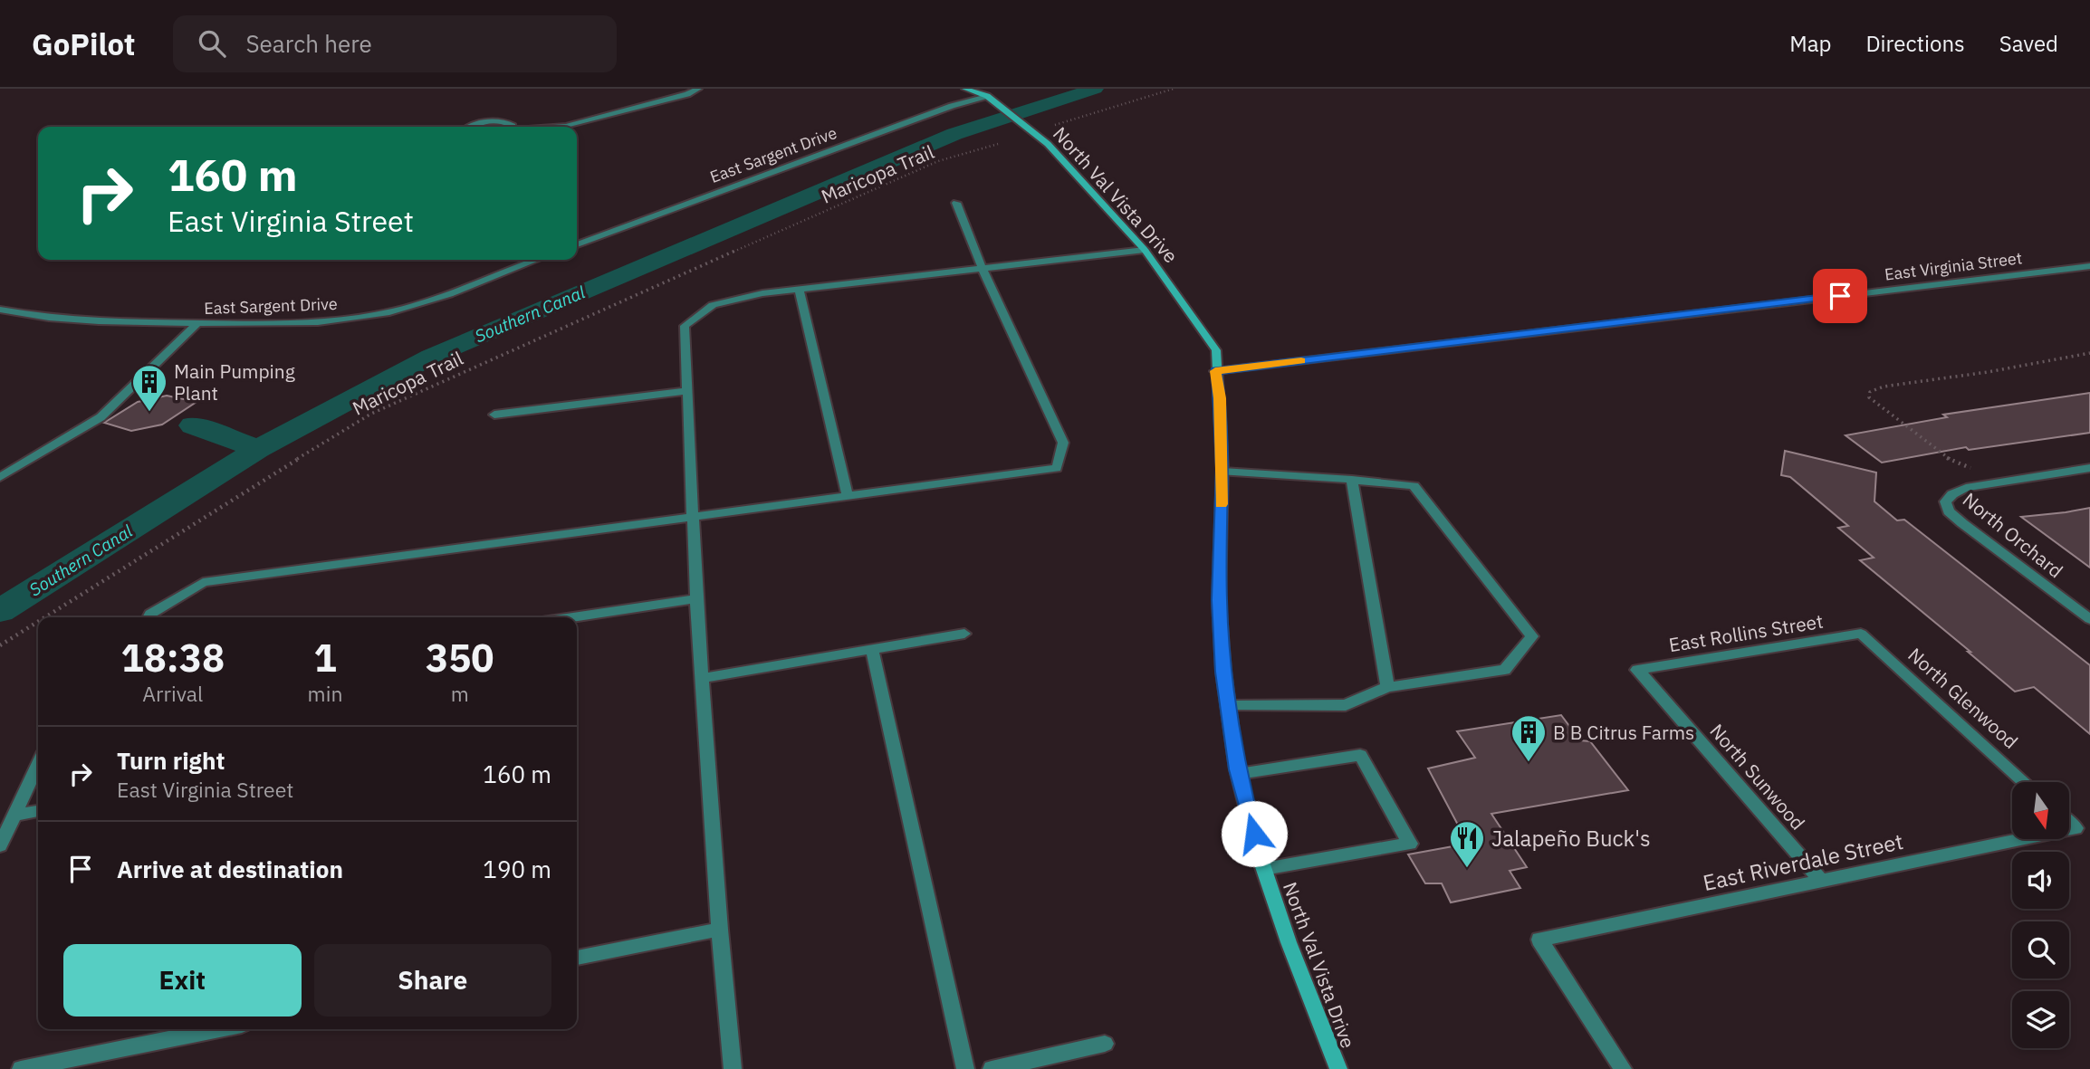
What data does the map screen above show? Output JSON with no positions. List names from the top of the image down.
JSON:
{
  "streets": {
    "main road": ["North Val Vista Drive"],
    "street": [
      "East Sargent Drive",
      "East Virginia Street",
      "North Orchard",
      "East Rollins Street",
      "North Glenwood",
      "North Sunwood",
      "East Riverdale Street"
    ],
    "path": ["Maricopa Trail"]
  },
  "crossings": [
    ["East Sargent Drive", "North Val Vista Drive"],
    ["North Val Vista Drive", "East Virginia Street"],
    ["East Rollins Street", "North Glenwood"],
    ["East Rollins Street", "North Sunwood"],
    ["North Sunwood", "East Riverdale Street"]
  ],
  "water": ["Southern Canal"],
  "places": {
    "building": ["Main Pumping Plant", "B B Citrus Farms"],
    "restaurant": ["Jalapeño Buck's"]
  },
  "north": "bottom",
  "page": {
    "header": "GoPilot",
    "search": "Search here",
    "nav": ["Map", "Directions", "Saved"],
    "turn": ["160 m", "East Virginia Street"],
    "eta": [
      "18:38",
      "Arrival",
      "1",
      "min",
      "350",
      "m"
    ],
    "list": [
      {
        "name": "Turn right",
        "note": "East Virginia Street",
        "value": "160 m"
      },
      {
        "name": "Arrive at destination",
        "value": "190 m"
      }
    ],
    "buttons": ["Exit", "Share"]
  }
}
